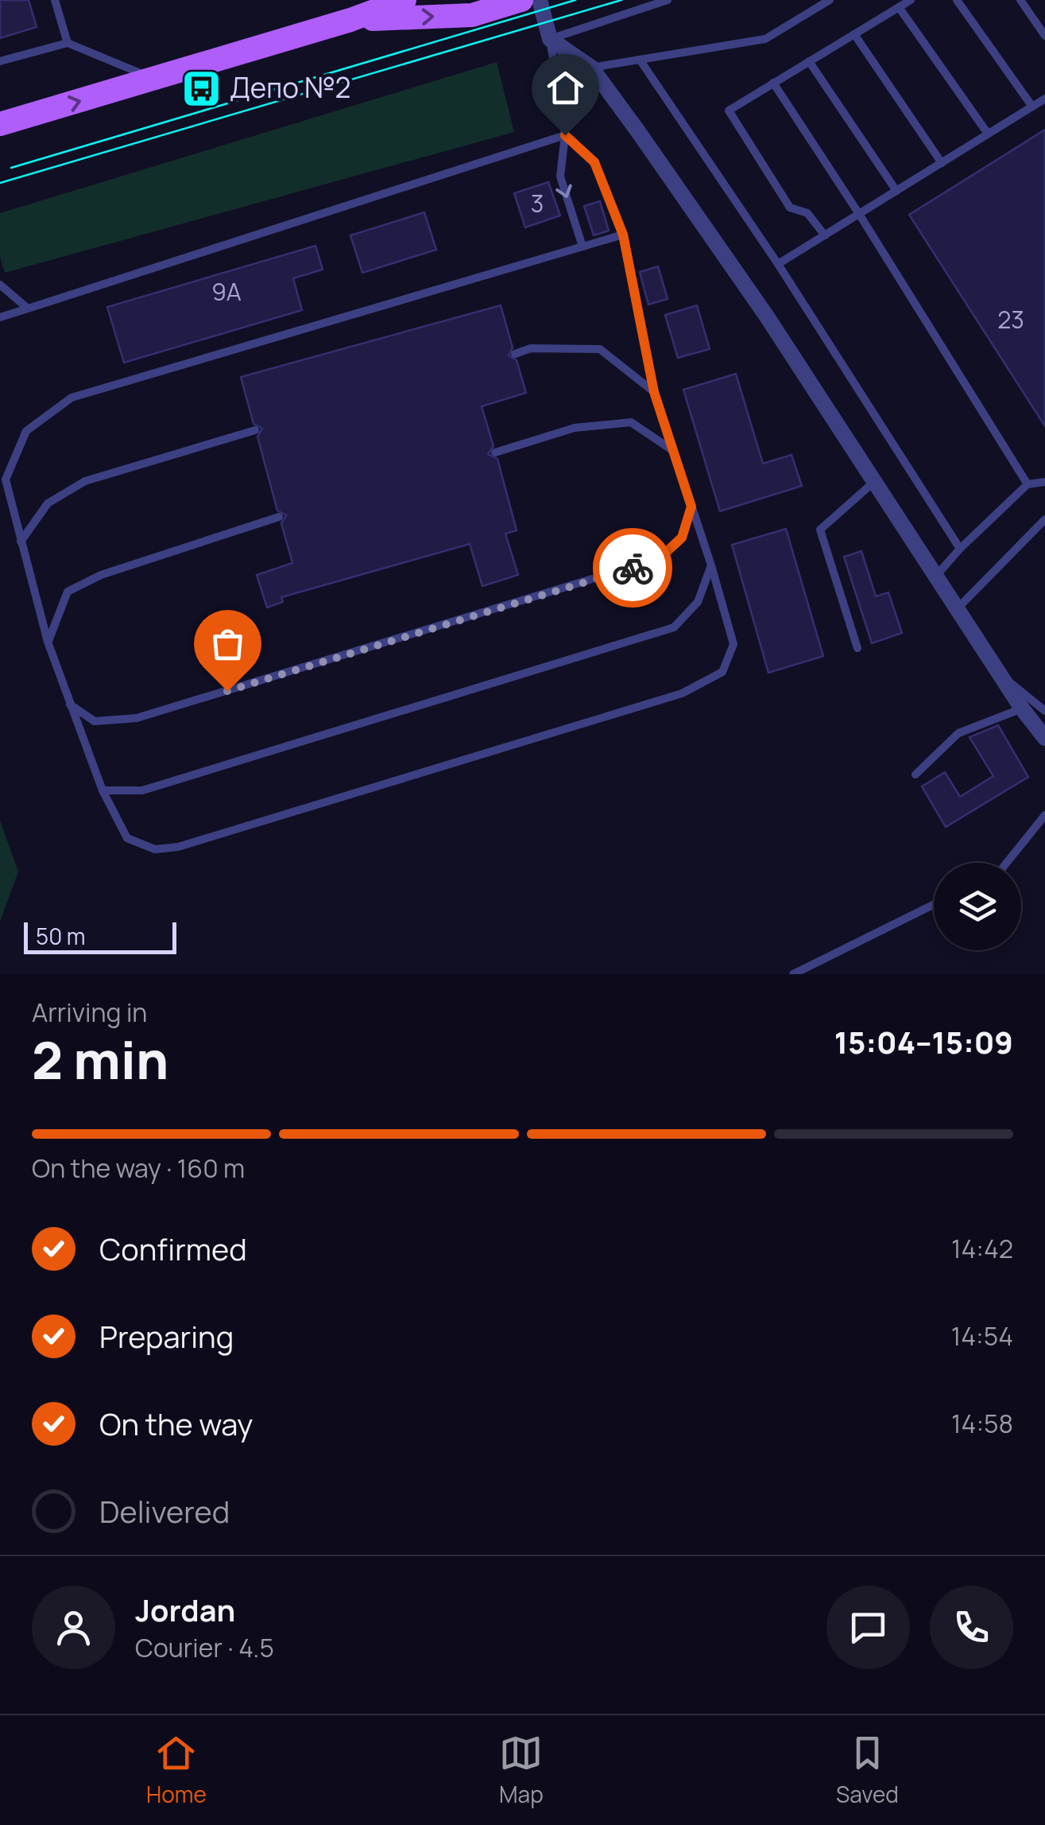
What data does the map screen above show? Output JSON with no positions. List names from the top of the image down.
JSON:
{
  "places": {
    "bus stop": ["Депо №2"]
  },
  "house_numbers": ["3", "9А", "23"],
  "scale_bar": "50 m",
  "page": {
    "scale": "50 m",
    "heading": ["2 min", "Arriving in", "15:04–15:09"],
    "panel": ["Jordan", "Courier · 4.5"],
    "bar": "On the way · 160 m",
    "list": [
      ["Confirmed", "14:42"],
      ["Preparing", "14:54"],
      ["On the way", "14:58"],
      "Delivered"
    ],
    "tabs": ["Home", "Map", "Saved"]
  }
}
